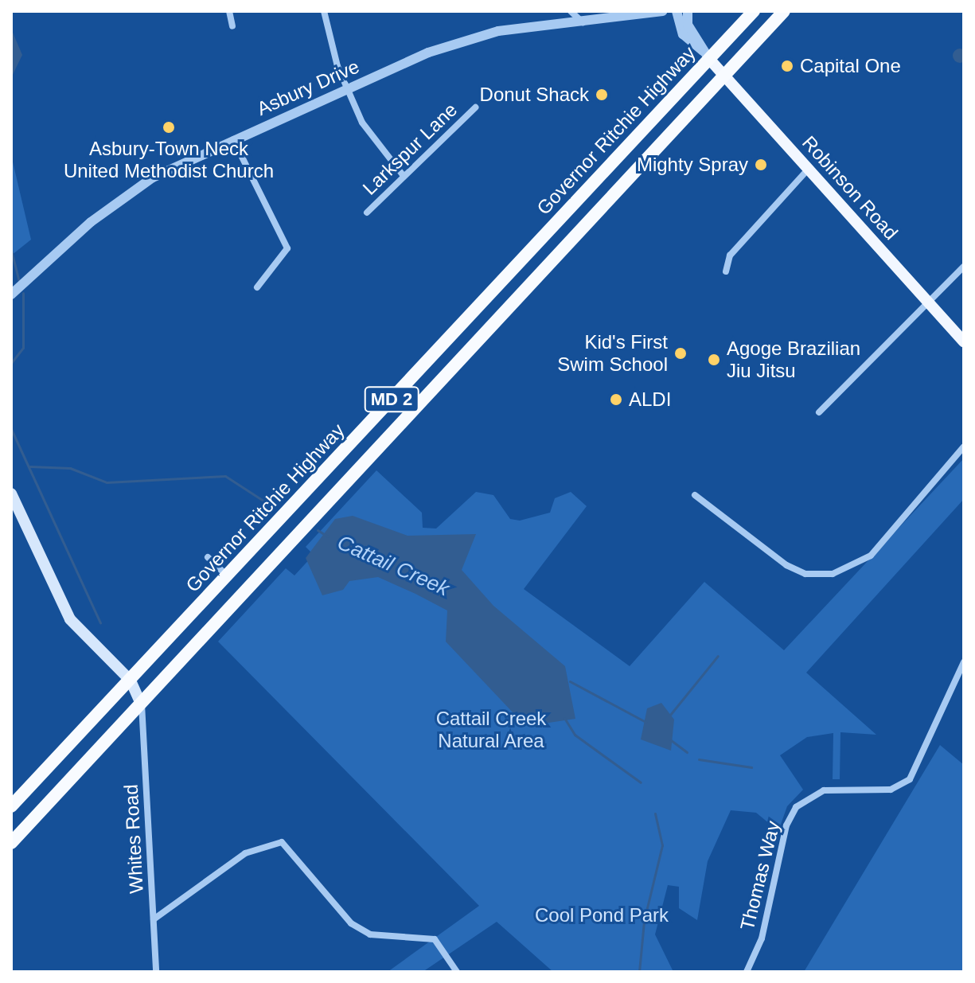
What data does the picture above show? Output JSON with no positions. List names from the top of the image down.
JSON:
{
  "streets": {
    "highway": ["Governor Ritchie Highway", "MD 2"],
    "main road": ["Robinson Road"],
    "street": [
      "Asbury Drive",
      "Larkspur Lane",
      "Whites Road",
      "Thomas Way"
    ]
  },
  "crossings": [
    ["Governor Ritchie Highway", "Robinson Road"],
    ["Robinson Road", "MD 2"],
    ["MD 2", "Whites Road"]
  ],
  "water": ["Cattail Creek"],
  "parks": ["Cattail Creek Natural Area", "Cool Pond Park"],
  "places": [
    "Capital One",
    "Donut Shack",
    "Asbury-Town Neck United Methodist Church",
    "Mighty Spray",
    "Kid's First Swim School",
    "Agoge Brazilian Jiu Jitsu",
    "ALDI"
  ]
}
